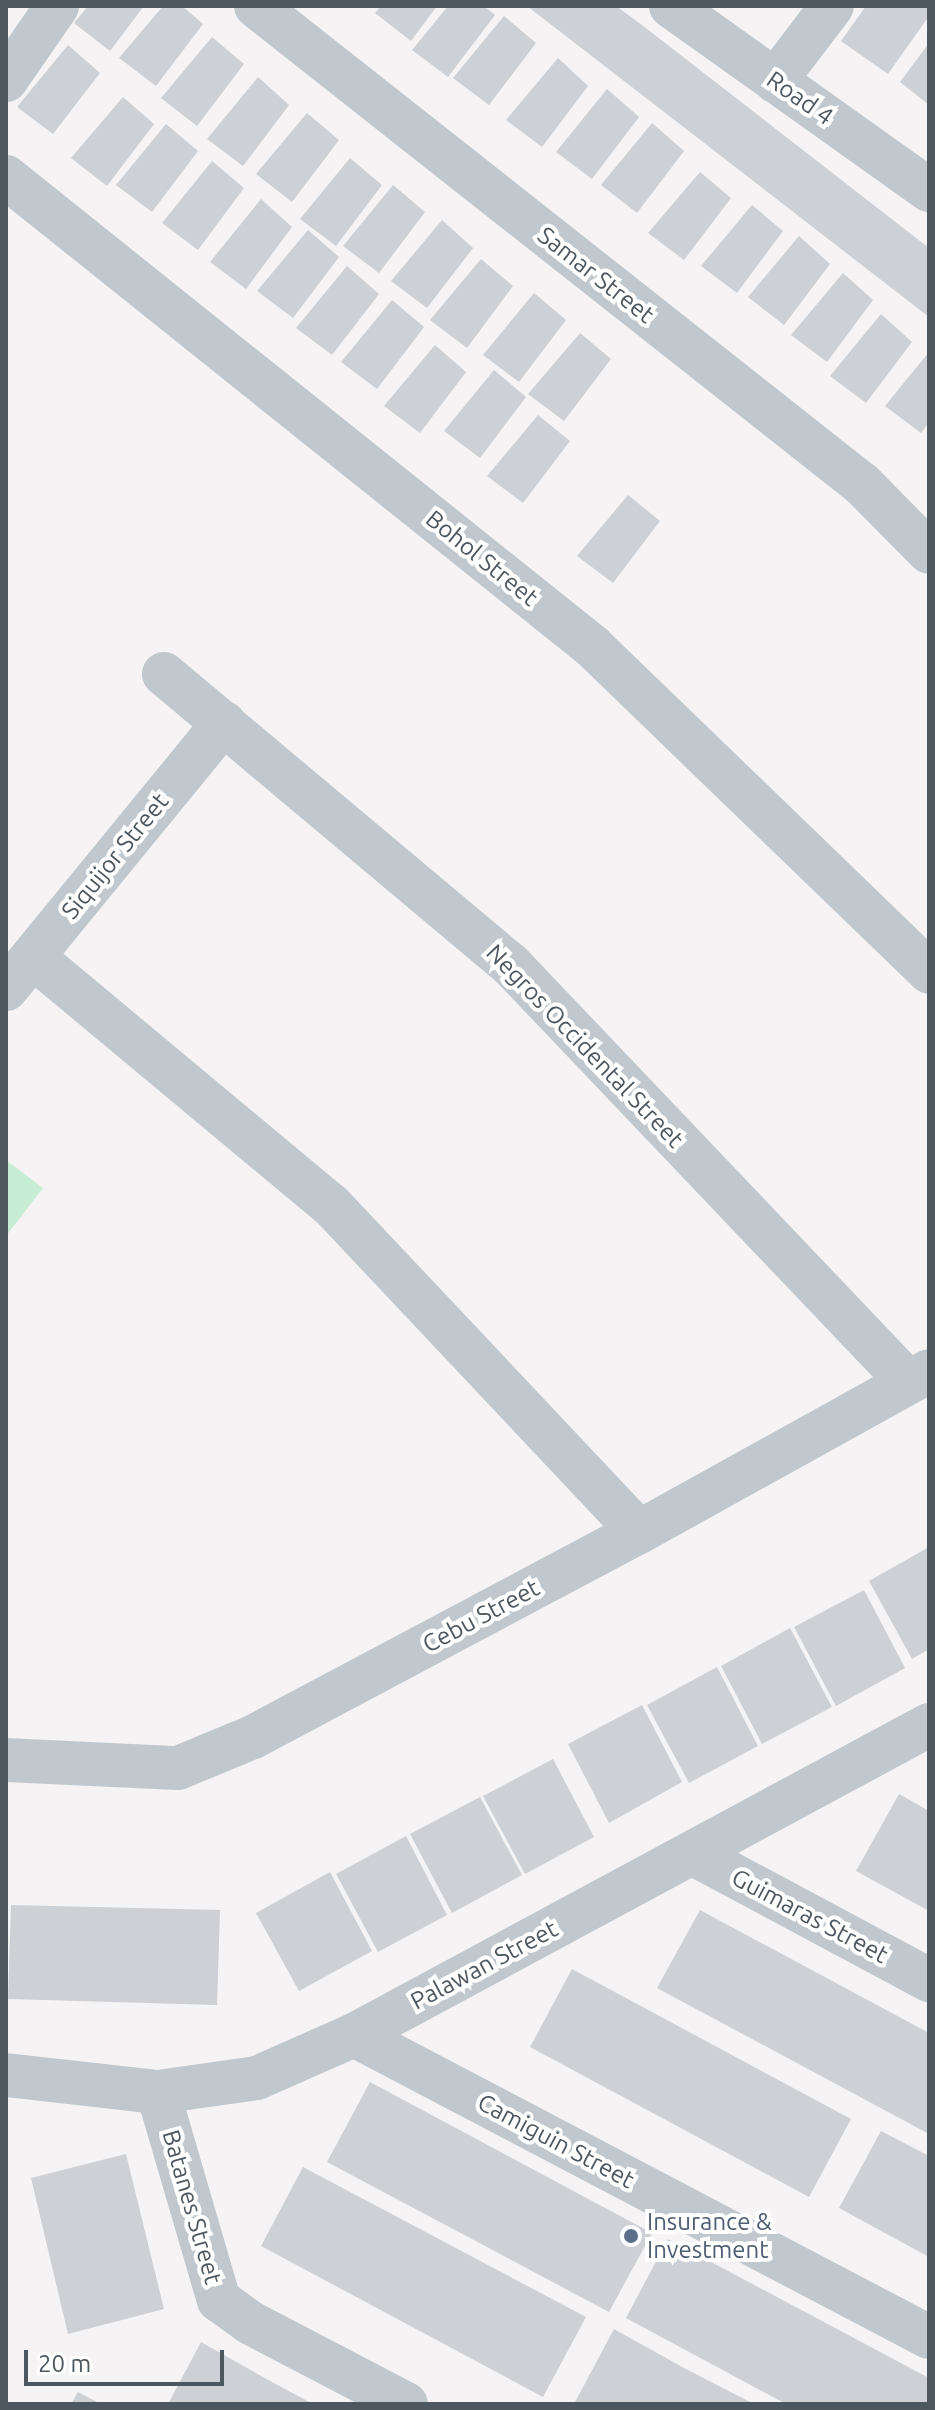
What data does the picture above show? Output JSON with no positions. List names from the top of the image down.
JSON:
{
  "streets": {
    "street": [
      "Road 4",
      "Samar Street",
      "Bohol Street",
      "Siquijor Street",
      "Negros Occidental Street",
      "Cebu Street",
      "Guimaras Street",
      "Palawan Street",
      "Camiguin Street",
      "Batanes Street"
    ]
  },
  "crossings": [
    ["Siquijor Street", "Negros Occidental Street"],
    ["Negros Occidental Street", "Cebu Street"],
    ["Guimaras Street", "Palawan Street"],
    ["Palawan Street", "Camiguin Street"],
    ["Palawan Street", "Batanes Street"]
  ],
  "places": ["Insurance & Investment"],
  "scale_bar": "20 m"
}
